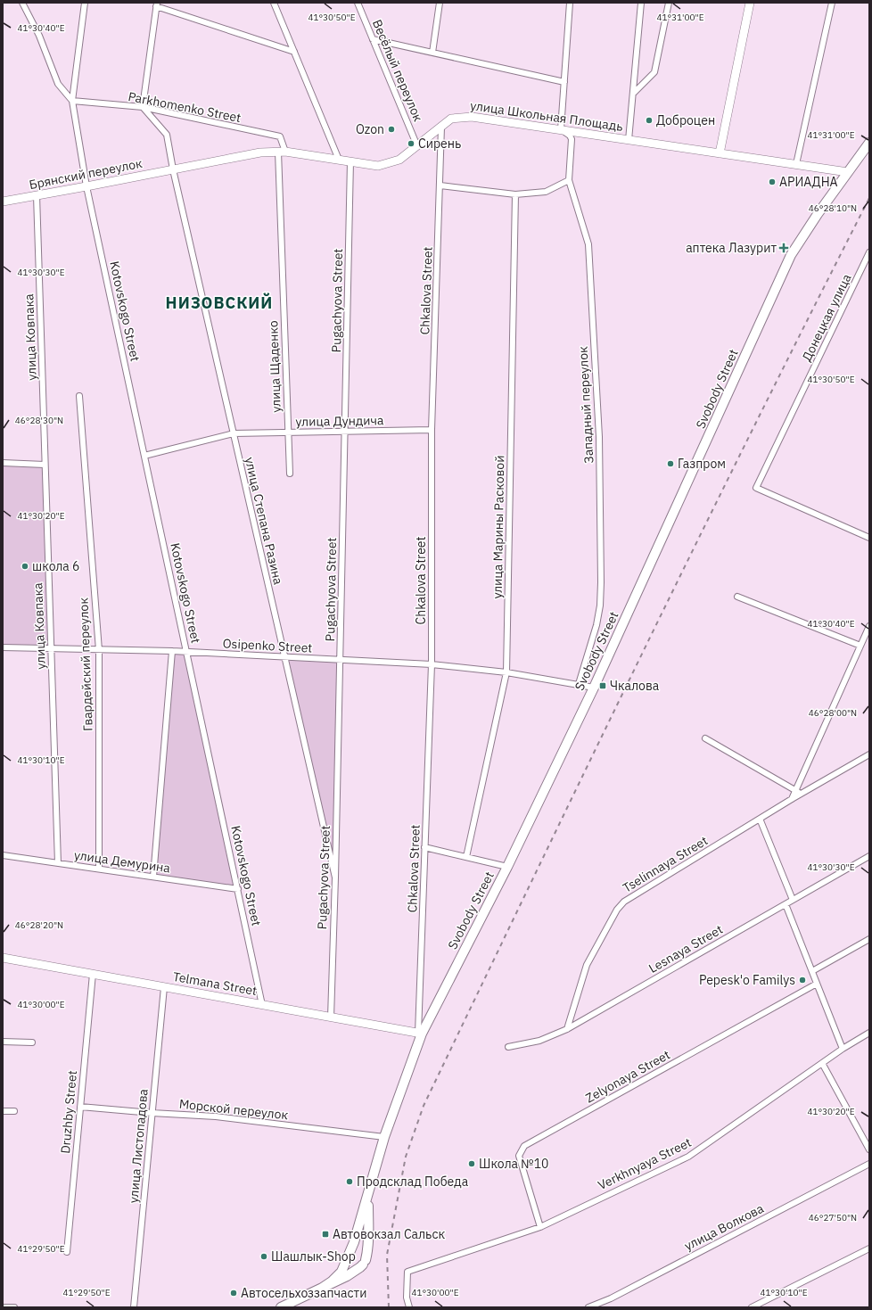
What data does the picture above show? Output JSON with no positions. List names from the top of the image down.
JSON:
{
  "streets": {
    "main road": [
      "улица Школьная Площадь",
      "Брянский переулок",
      "Svobody Street",
      "Telmana Street"
    ],
    "street": [
      "Весёлый переулок",
      "Parkhomenko Street",
      "Chkalova Street",
      "Pugachyova Street",
      "Kotovskogo Street",
      "Донецкая улица",
      "улица Ковпака",
      "улица Щаденко",
      "Западный переулок",
      "улица Дундича",
      "улица Степана Разина",
      "улица Марины Расковой",
      "Osipenko Street",
      "Гвардейский переулок",
      "улица Демурина",
      "Tselinnaya Street",
      "Lesnaya Street",
      "Zelyonaya Street",
      "Морской переулок",
      "Druzhby Street",
      "улица Листопадова",
      "Verkhnyaya Street",
      "улица Волкова"
    ]
  },
  "crossings": [
    ["Весёлый переулок", "улица Школьная Площадь"],
    ["Parkhomenko Street", "улица Школьная Площадь"],
    ["Parkhomenko Street", "Kotovskogo Street"],
    ["Parkhomenko Street", "улица Щаденко"],
    ["Parkhomenko Street", "улица Степана Разина"],
    ["улица Школьная Площадь", "Брянский переулок"],
    ["улица Школьная Площадь", "Chkalova Street"],
    ["улица Школьная Площадь", "Pugachyova Street"],
    ["улица Школьная Площадь", "улица Щаденко"],
    ["улица Школьная Площадь", "Svobody Street"],
    ["улица Школьная Площадь", "Западный переулок"],
    ["улица Школьная Площадь", "улица Степана Разина"],
    ["Брянский переулок", "Kotovskogo Street"],
    ["Брянский переулок", "улица Ковпака"],
    ["Брянский переулок", "улица Степана Разина"],
    ["Chkalova Street", "Svobody Street"],
    ["Chkalova Street", "улица Дундича"],
    ["Chkalova Street", "Osipenko Street"],
    ["Chkalova Street", "Telmana Street"],
    ["Pugachyova Street", "улица Дундича"],
    ["Pugachyova Street", "улица Степана Разина"],
    ["Pugachyova Street", "Osipenko Street"],
    ["Pugachyova Street", "Telmana Street"],
    ["Kotovskogo Street", "улица Дундича"],
    ["Kotovskogo Street", "Osipenko Street"],
    ["Kotovskogo Street", "улица Демурина"],
    ["Kotovskogo Street", "Telmana Street"],
    ["улица Ковпака", "Osipenko Street"],
    ["улица Ковпака", "улица Демурина"],
    ["улица Щаденко", "улица Дундича"],
    ["Svobody Street", "Osipenko Street"],
    ["Svobody Street", "Telmana Street"],
    ["Svobody Street", "Морской переулок"],
    ["Западный переулок", "Osipenko Street"],
    ["улица Дундича", "улица Степана Разина"],
    ["улица Степана Разина", "Osipenko Street"],
    ["улица Марины Расковой", "Osipenko Street"],
    ["Osipenko Street", "Гвардейский переулок"],
    ["Гвардейский переулок", "улица Демурина"],
    ["Tselinnaya Street", "Lesnaya Street"],
    ["Telmana Street", "Druzhby Street"],
    ["Telmana Street", "улица Листопадова"],
    ["Zelyonaya Street", "Verkhnyaya Street"],
    ["Морской переулок", "Druzhby Street"],
    ["Морской переулок", "улица Листопадова"]
  ],
  "districts": ["НИЗОВСКИЙ"],
  "places": {
    "other": [
      "Доброцен",
      "Ozon",
      "Сирень",
      "АРИАДНА",
      "Газпром",
      "школа 6",
      "Pepesk'o Familys",
      "Школа №10",
      "Продсклад Победа",
      "Шашлык-Shop",
      "Автосельхоззапчасти"
    ],
    "health": ["аптека Лазурит"],
    "transit": ["Чкалова", "Автовокзал Сальск"]
  },
  "coordinates": [
    "41°30'50\"E",
    "41°31'00\"E",
    "41°30'40\"E",
    "46°28'10\"N",
    "41°30'30\"E",
    "46°28'30\"N",
    "41°30'20\"E",
    "46°28'00\"N",
    "41°30'10\"E",
    "46°28'20\"N",
    "41°30'00\"E",
    "46°27'50\"N",
    "41°29'50\"E"
  ]
}
